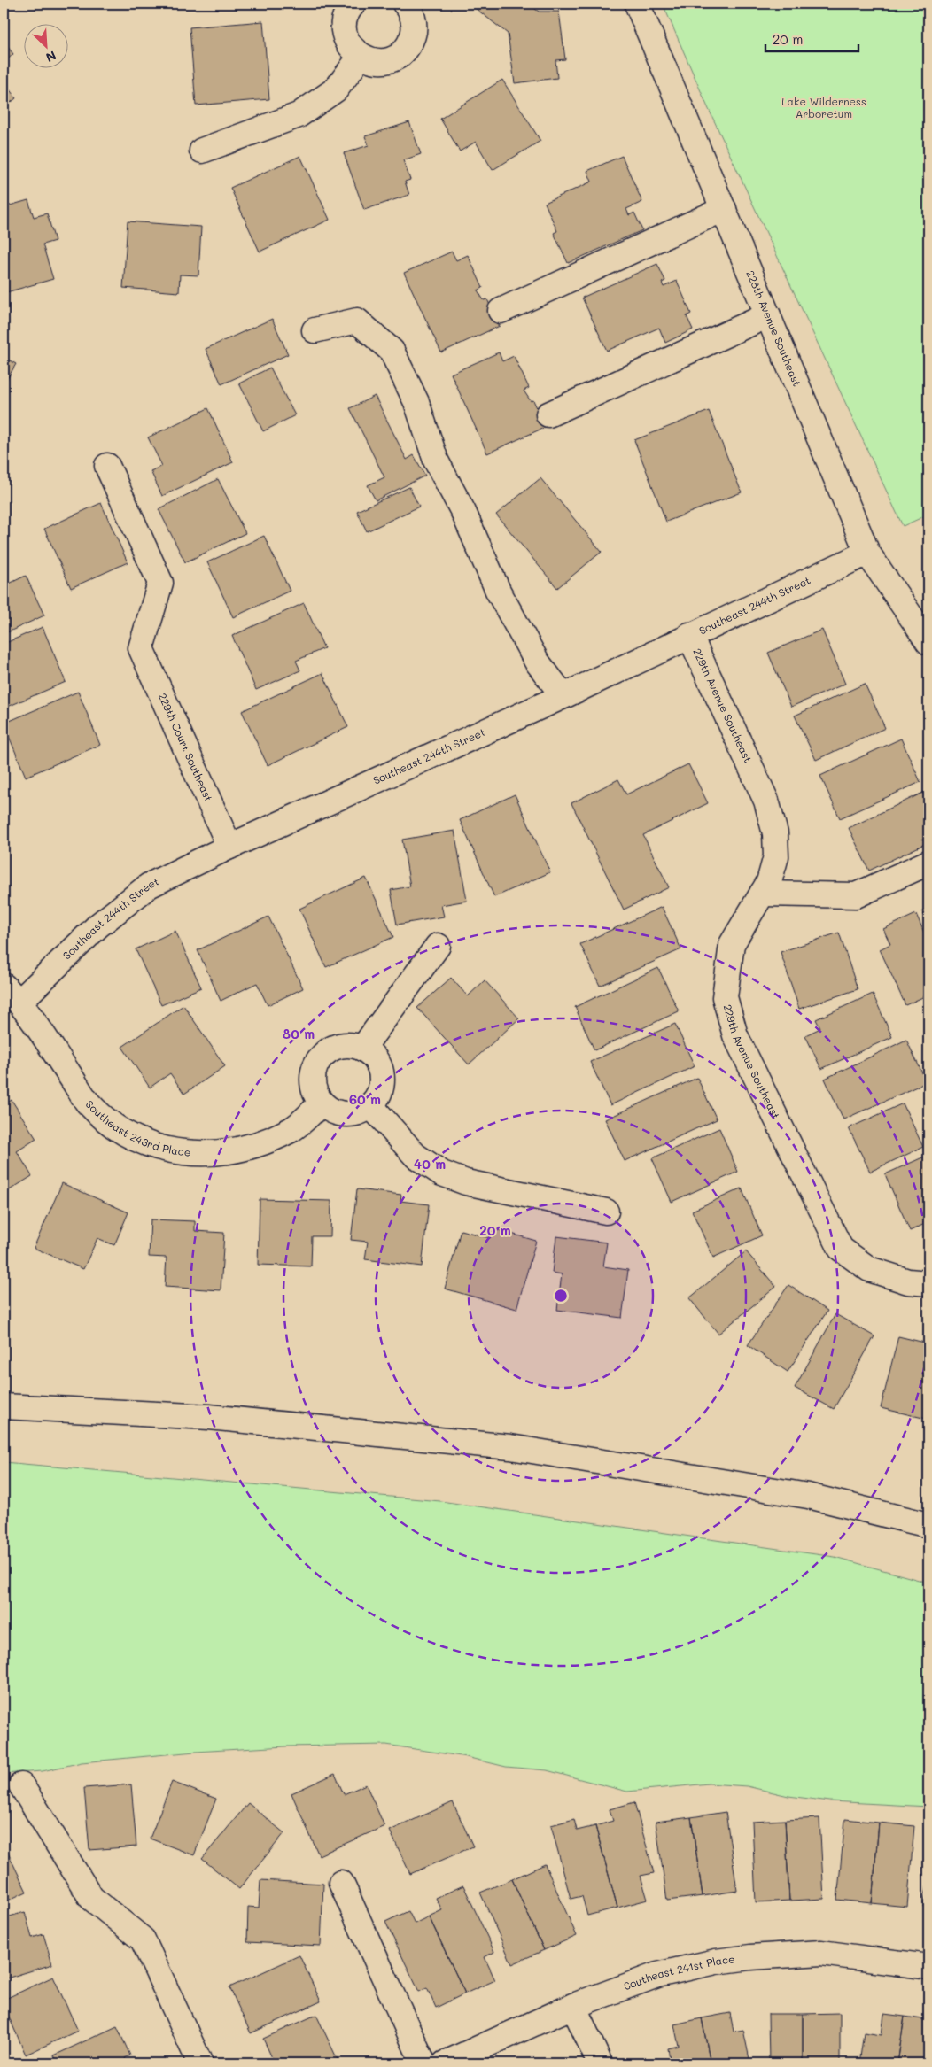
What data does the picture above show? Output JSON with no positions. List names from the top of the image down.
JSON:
{
  "streets": {
    "street": [
      "228th Avenue Southeast",
      "Southeast 244th Street",
      "229th Avenue Southeast",
      "229th Court Southeast",
      "Southeast 243rd Place",
      "Southeast 241st Place"
    ]
  },
  "crossings": [
    ["228th Avenue Southeast", "Southeast 244th Street"],
    ["Southeast 244th Street", "229th Avenue Southeast"],
    ["Southeast 244th Street", "229th Court Southeast"],
    ["Southeast 244th Street", "Southeast 243rd Place"]
  ],
  "parks": ["Lake Wilderness Arboretum"],
  "scale_bar": "20 m",
  "north": "bottom right",
  "rings": [
    "80 m",
    "60 m",
    "40 m",
    "20 m"
  ]
}
